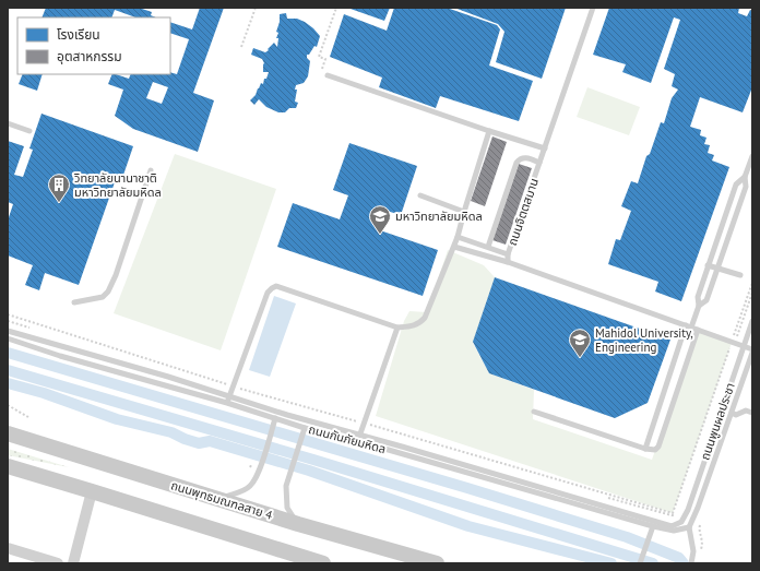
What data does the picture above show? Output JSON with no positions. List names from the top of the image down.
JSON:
{
  "streets": {
    "main road": ["ถนนพุทธมณฑลสาย 4"],
    "lane": ["ถนนจิตตสมาน", "ถนนพูนผลประชา", "ถนนกันภัยมหิดล"]
  },
  "crossings": [
    ["ถนนจิตตสมาน", "ถนนพูนผลประชา"],
    ["ถนนพูนผลประชา", "ถนนกันภัยมหิดล"]
  ],
  "places": {
    "building": ["วิทยาลัยนานาชาติ มหาวิทยาลัยมหิดล"],
    "school or university": ["มหาวิทยาลัยมหิดล", "Mahidol University, Engineering"]
  },
  "legend": ["โรงเรียน", "อุตสาหกรรม"]
}
